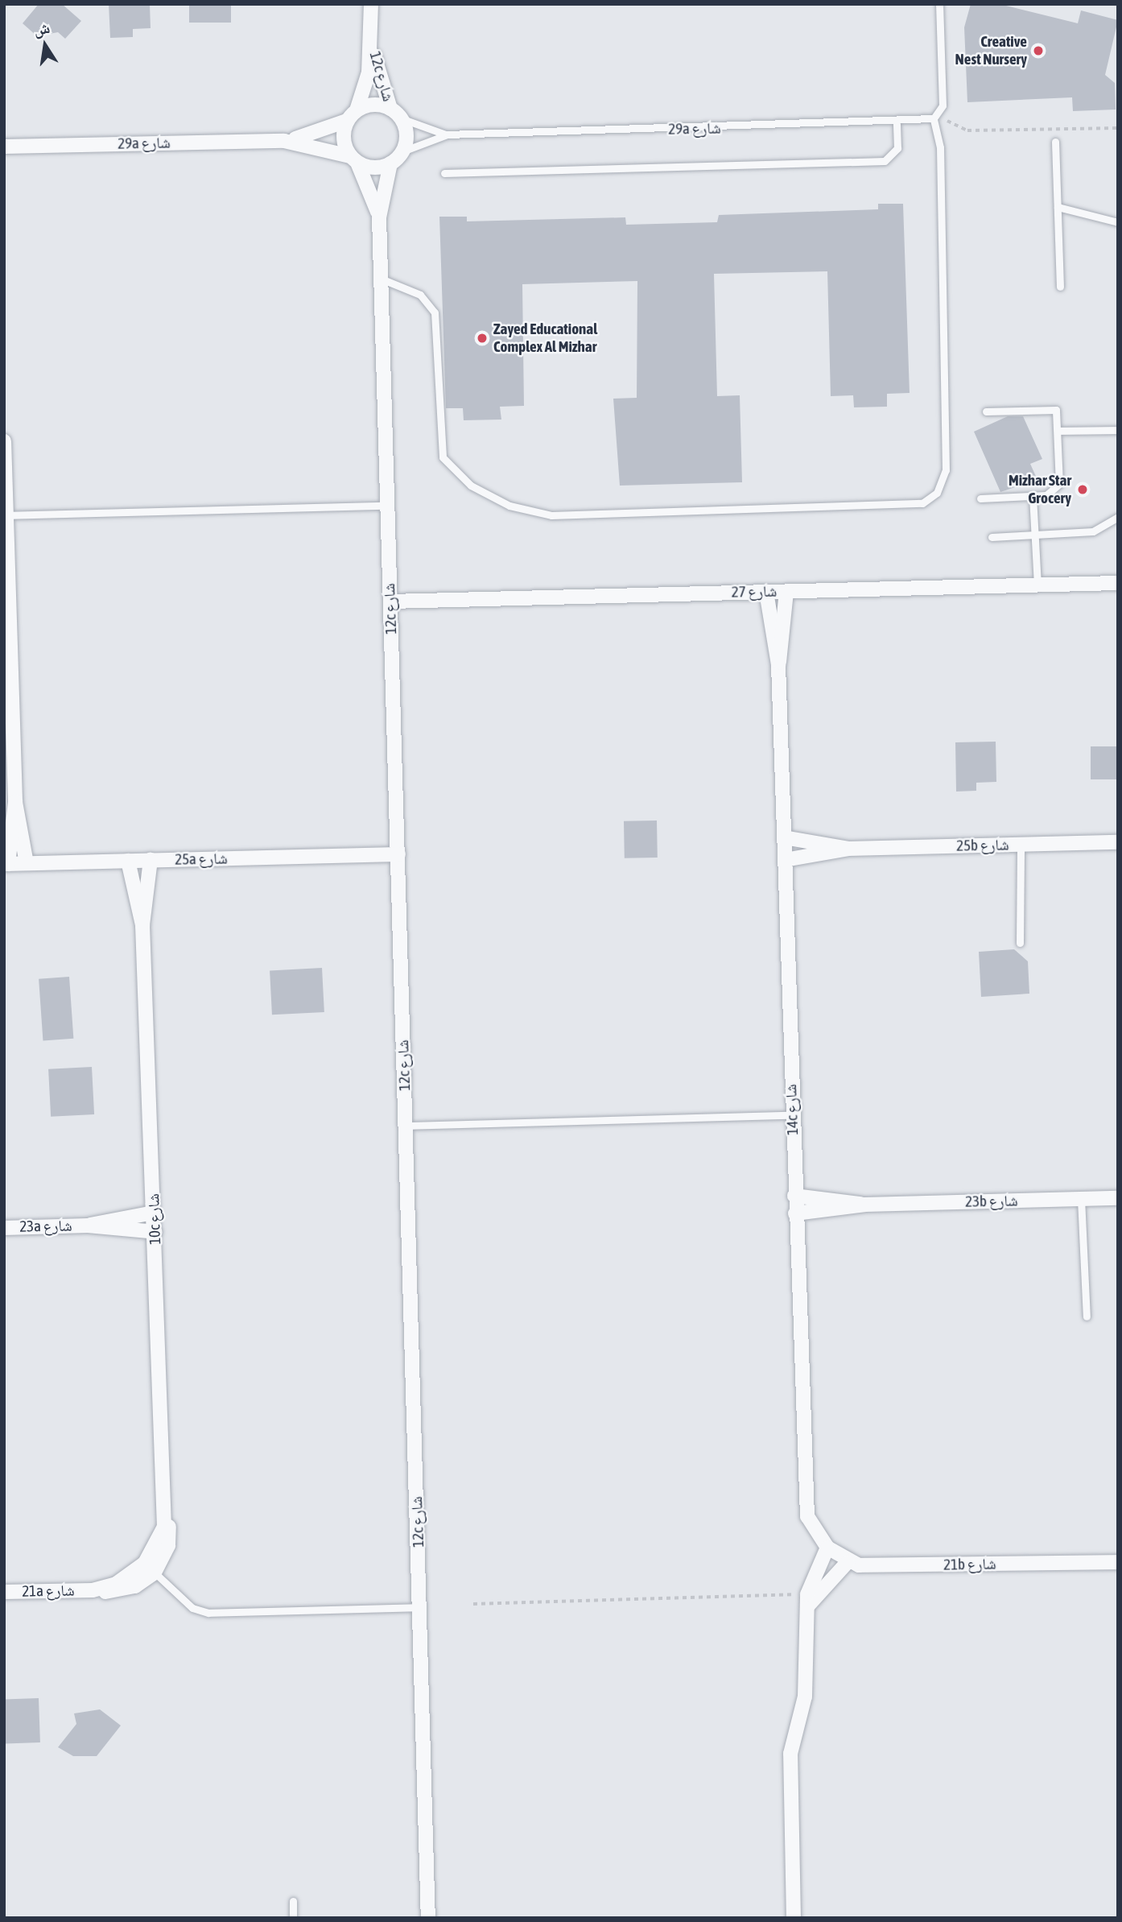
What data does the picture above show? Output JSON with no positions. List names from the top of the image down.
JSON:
{
  "streets": {
    "street": [
      "12c شارع",
      "29a شارع",
      "شارع 27",
      "25b شارع",
      "25a شارع",
      "14c شارع",
      "23b شارع",
      "10c شارع",
      "23a شارع",
      "21b شارع",
      "21a شارع"
    ]
  },
  "crossings": [
    ["12c شارع", "29a شارع"],
    ["12c شارع", "شارع 27"],
    ["12c شارع", "25a شارع"],
    ["شارع 27", "14c شارع"],
    ["25b شارع", "14c شارع"],
    ["25a شارع", "10c شارع"],
    ["14c شارع", "23b شارع"],
    ["14c شارع", "21b شارع"],
    ["10c شارع", "23a شارع"],
    ["10c شارع", "21a شارع"]
  ],
  "places": ["Creative Nest Nursery", "Zayed Educational Complex Al Mizhar", "Mizhar Star Grocery"],
  "north": "top"
}
